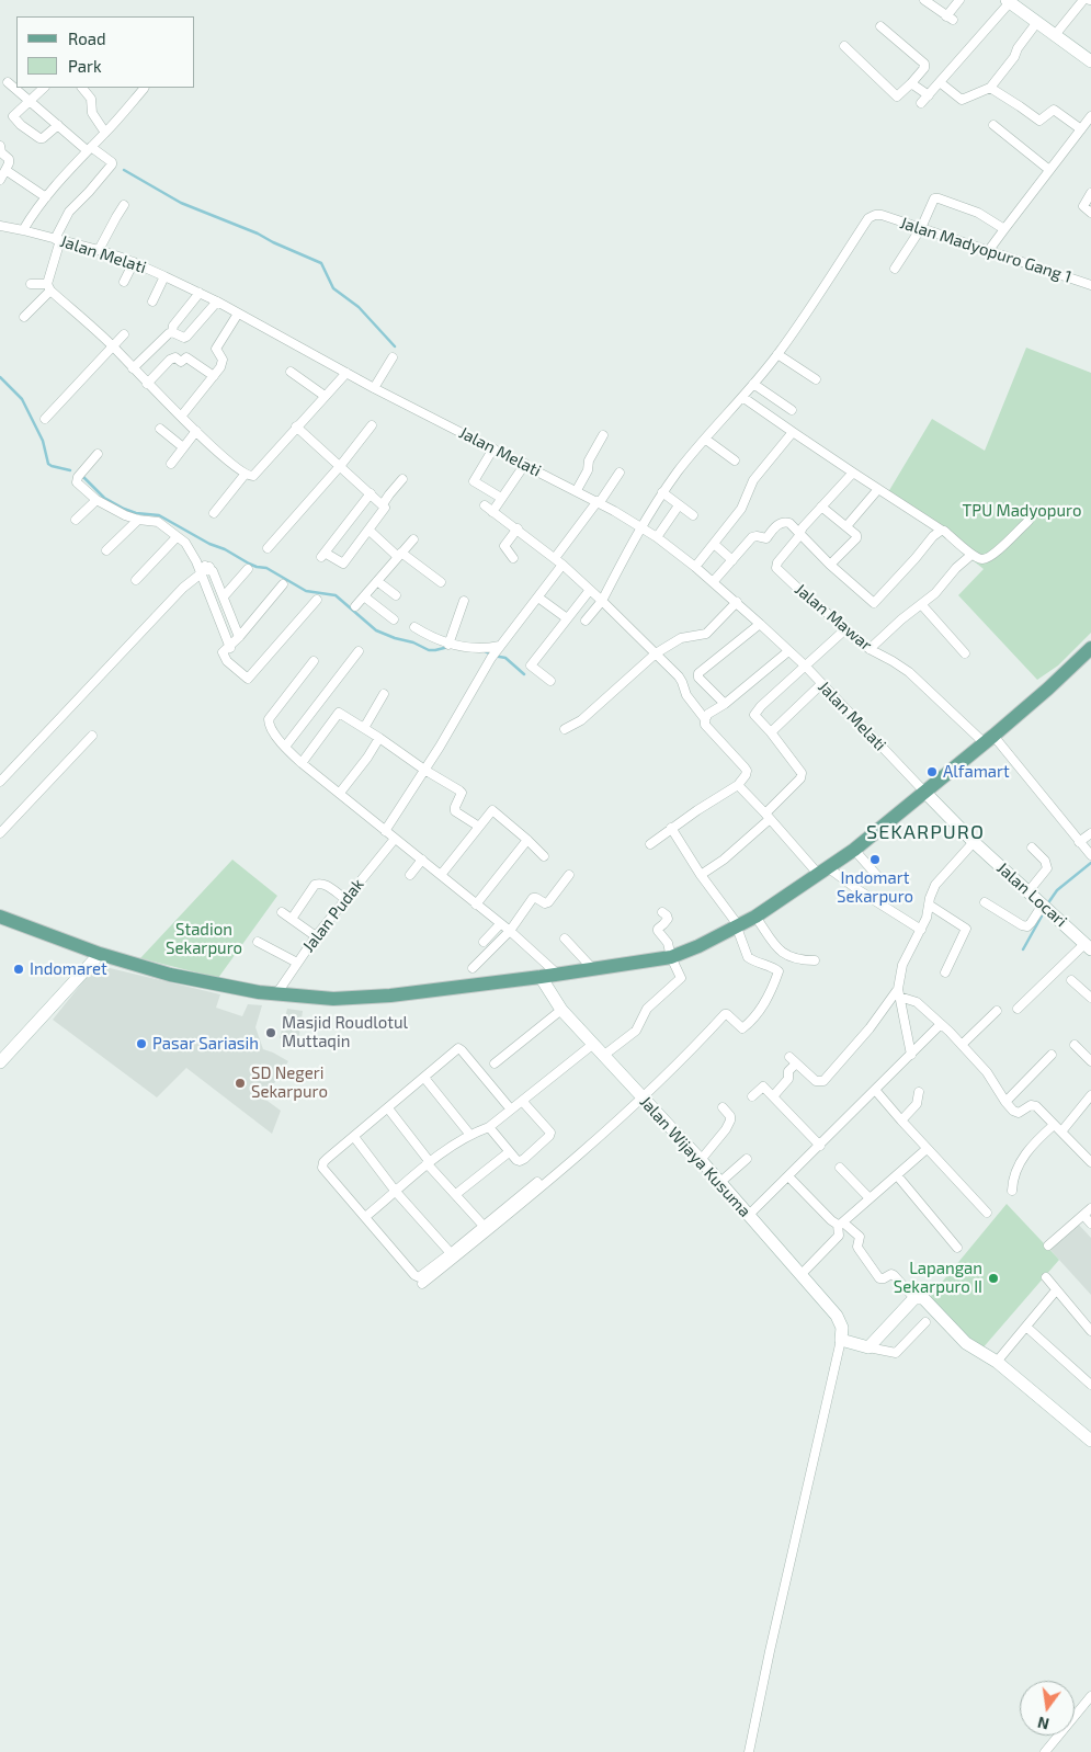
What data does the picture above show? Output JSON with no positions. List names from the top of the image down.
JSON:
{
  "streets": {
    "street": [
      "Jalan Madyopuro Gang 1",
      "Jalan Melati",
      "Jalan Mawar",
      "Jalan Locari",
      "Jalan Pudak",
      "Jalan Wijaya Kusuma"
    ]
  },
  "crossings": [
    ["Jalan Melati", "Jalan Locari"]
  ],
  "districts": ["SEKARPURO"],
  "parks": ["TPU Madyopuro", "Stadion Sekarpuro"],
  "places": [
    "Alfamart",
    "Indomart Sekarpuro",
    "Indomaret",
    "Masjid Roudlotul Muttaqin",
    "Pasar Sariasih",
    "SD Negeri Sekarpuro",
    "Lapangan Sekarpuro II"
  ],
  "legend": ["Road", "Park"],
  "north": "bottom"
}
